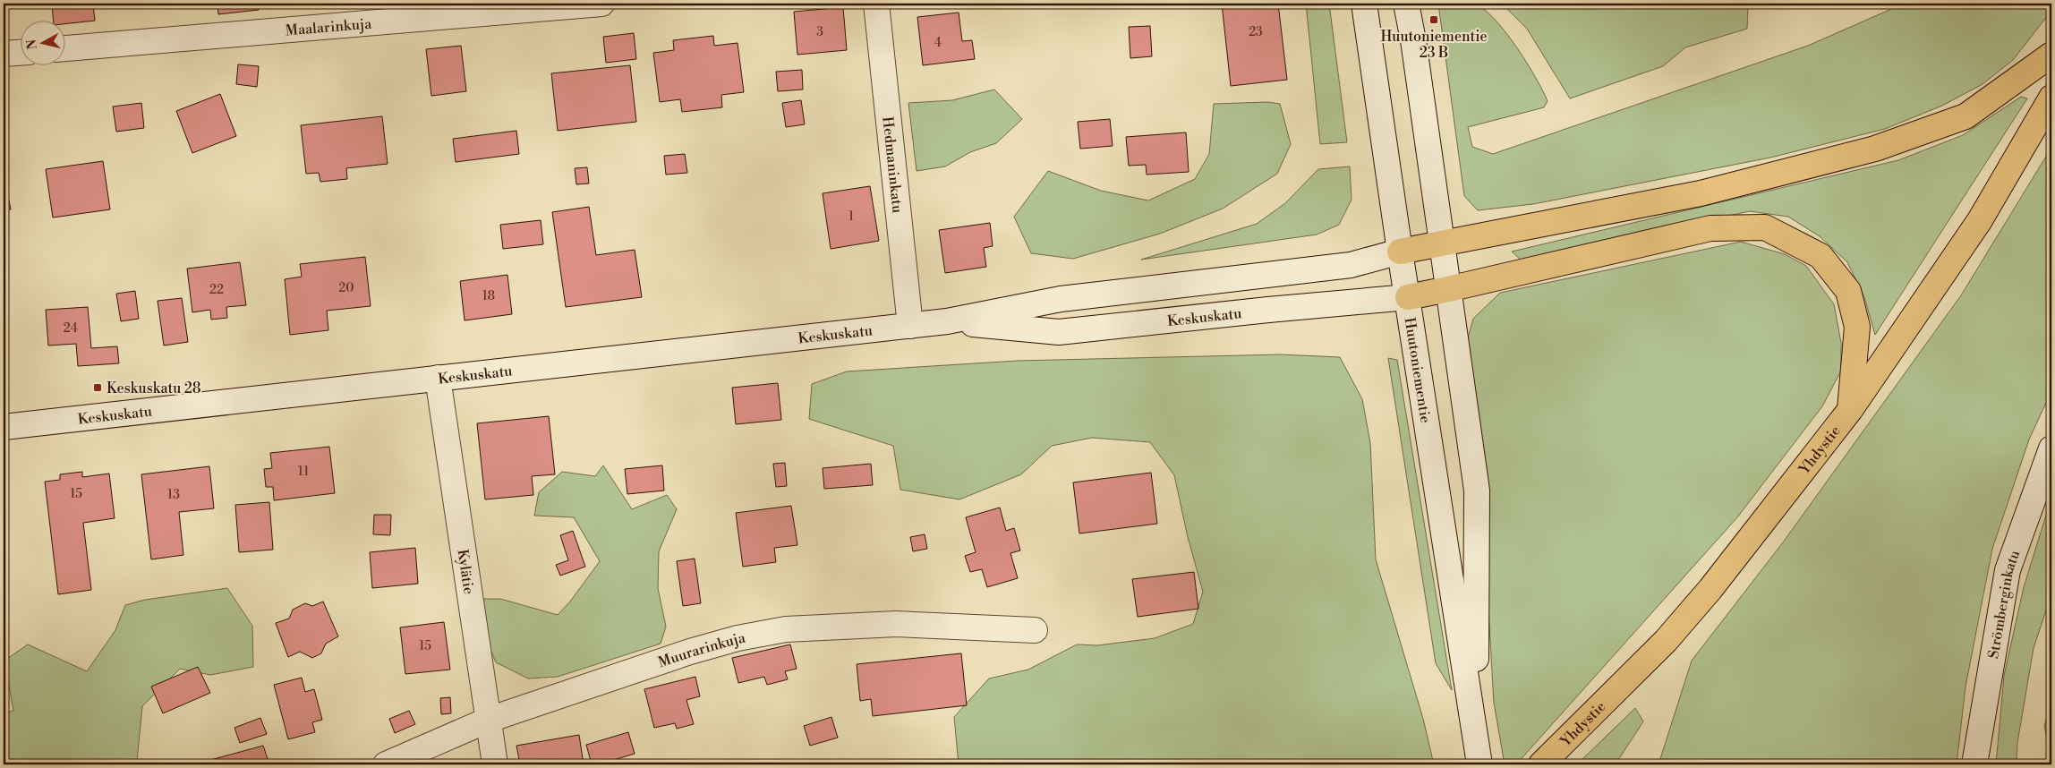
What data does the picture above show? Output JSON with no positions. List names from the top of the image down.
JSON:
{
  "streets": {
    "highway": ["Yhdystie"],
    "street": [
      "Maalarinkuja",
      "Hedmaninkatu",
      "Keskuskatu",
      "Huutoniementie",
      "Kylätie",
      "Strömberginkatu",
      "Muurarinkuja"
    ]
  },
  "crossings": [
    ["Hedmaninkatu", "Keskuskatu"],
    ["Keskuskatu", "Huutoniementie"],
    ["Keskuskatu", "Kylätie"],
    ["Kylätie", "Muurarinkuja"]
  ],
  "places": {
    "transit": ["Huutoniementie 23 B", "Keskuskatu 28"]
  },
  "house_numbers": [
    "3",
    "23",
    "4",
    "1",
    "20",
    "22",
    "18",
    "24",
    "11",
    "15",
    "13",
    "15"
  ],
  "north": "left"
}
